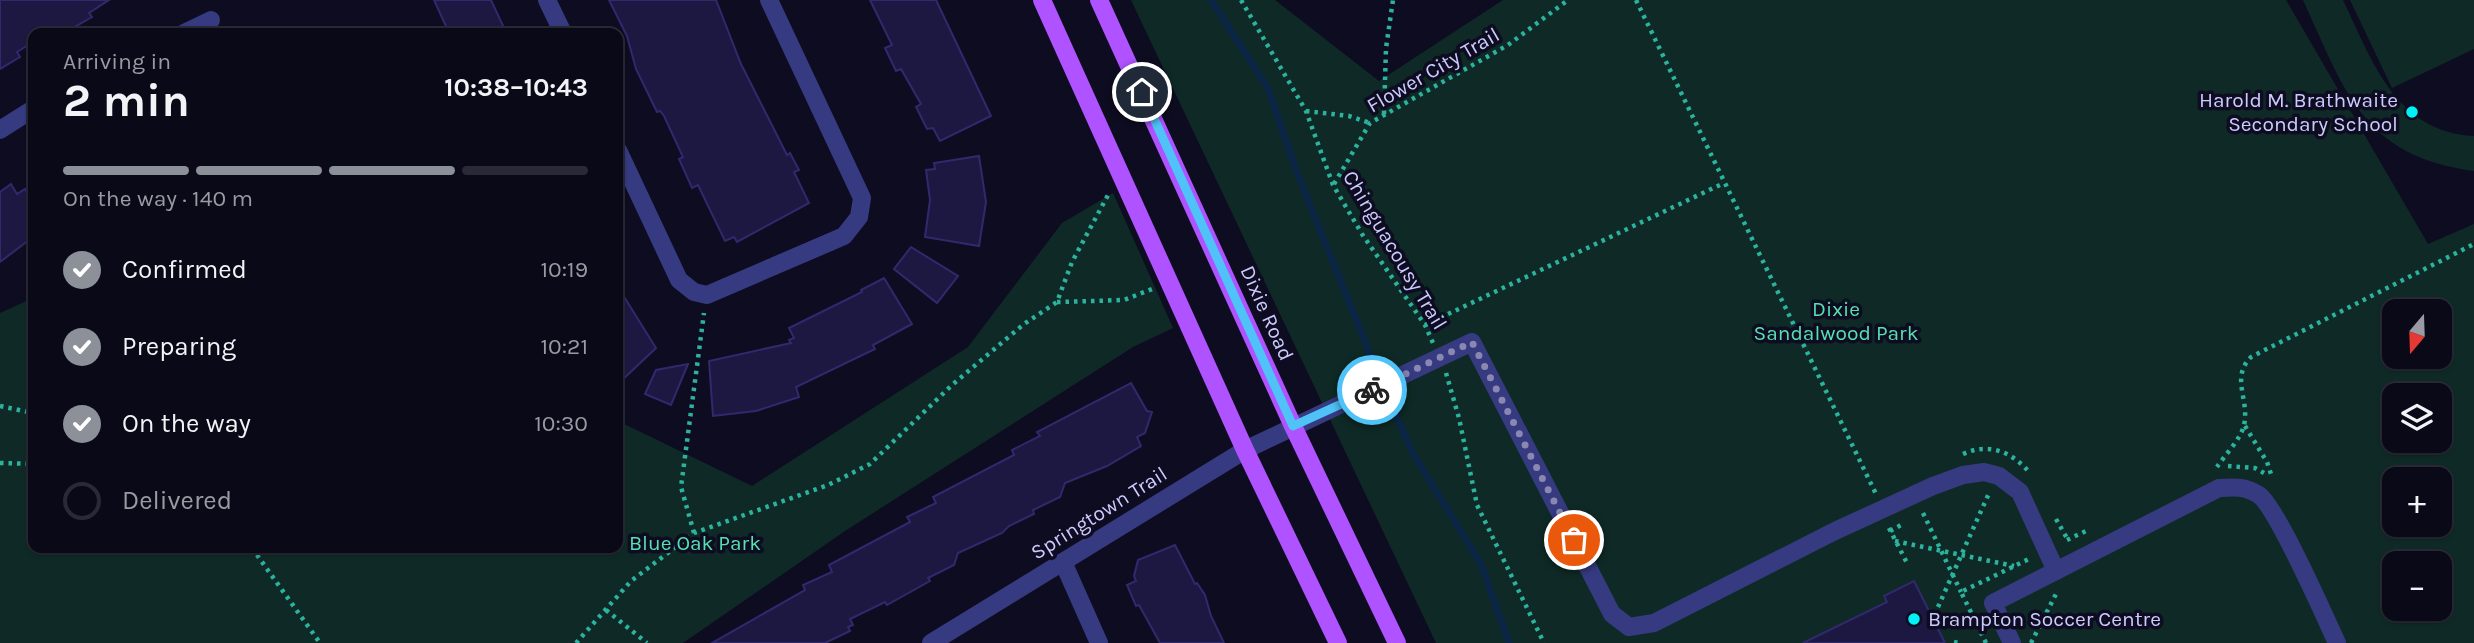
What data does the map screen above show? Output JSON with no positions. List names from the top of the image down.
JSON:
{
  "streets": {
    "main road": ["Dixie Road"],
    "street": ["Springtown Trail"],
    "path": ["Flower City Trail", "Chinguacousy Trail"]
  },
  "crossings": [
    ["Flower City Trail", "Chinguacousy Trail"],
    ["Chinguacousy Trail", "Springtown Trail"],
    ["Dixie Road", "Springtown Trail"]
  ],
  "parks": ["Dixie Sandalwood Park", "Blue Oak Park"],
  "places": ["Harold M. Brathwaite Secondary School", "Brampton Soccer Centre"],
  "north": "bottom",
  "page": {
    "heading": ["2 min", "Arriving in", "10:38–10:43"],
    "bar": "On the way · 140 m",
    "list": [
      ["Confirmed", "10:19"],
      ["Preparing", "10:21"],
      ["On the way", "10:30"],
      "Delivered"
    ],
    "map_buttons": ["+", "−"]
  }
}
